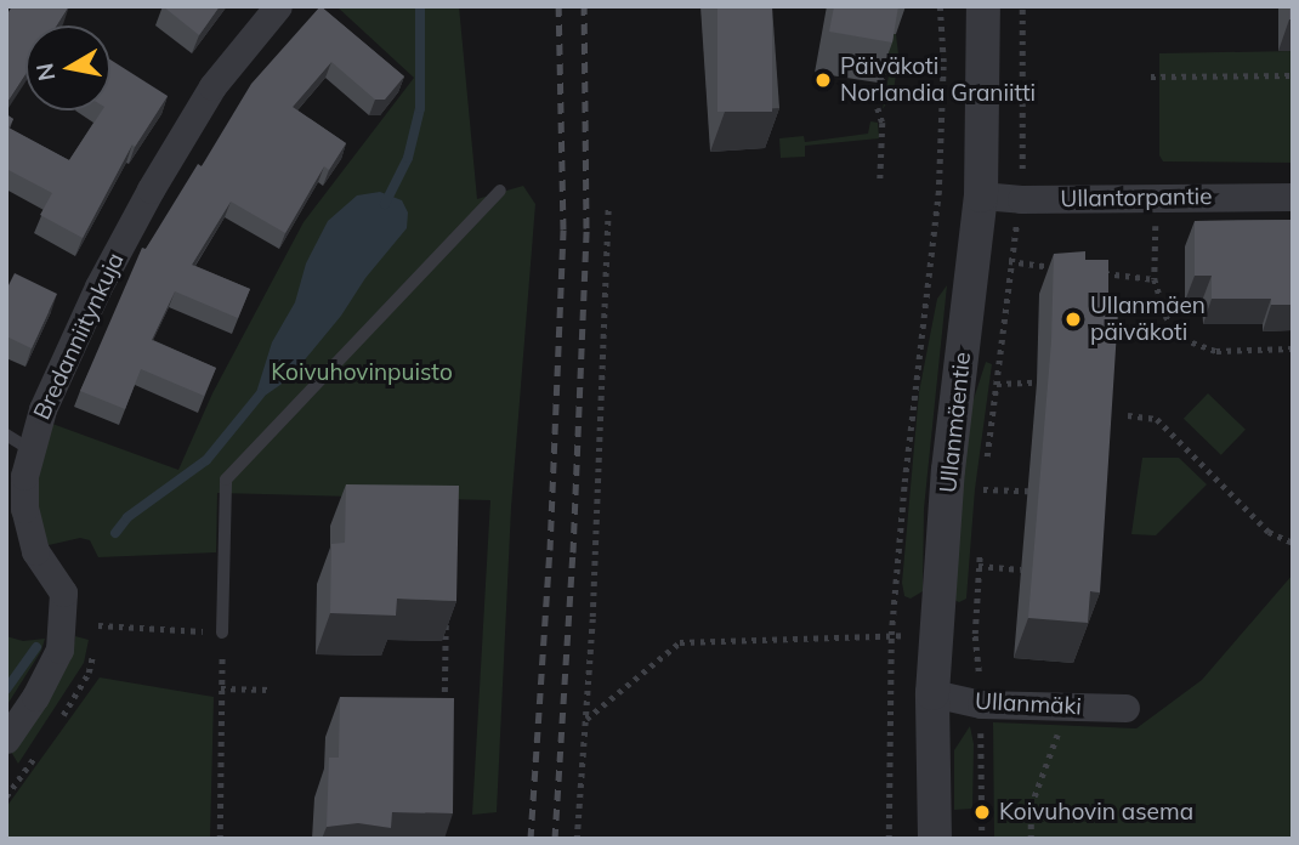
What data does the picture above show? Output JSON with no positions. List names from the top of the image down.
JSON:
{
  "streets": {
    "street": [
      "Ullantorpantie",
      "Bredanniitynkuja",
      "Ullanmäentie",
      "Ullanmäki"
    ]
  },
  "crossings": [
    ["Ullantorpantie", "Ullanmäentie"],
    ["Ullanmäentie", "Ullanmäki"]
  ],
  "parks": ["Koivuhovinpuisto"],
  "places": ["Päiväkoti Norlandia Graniitti", "Ullanmäen päiväkoti", "Koivuhovin asema"],
  "north": "left"
}
